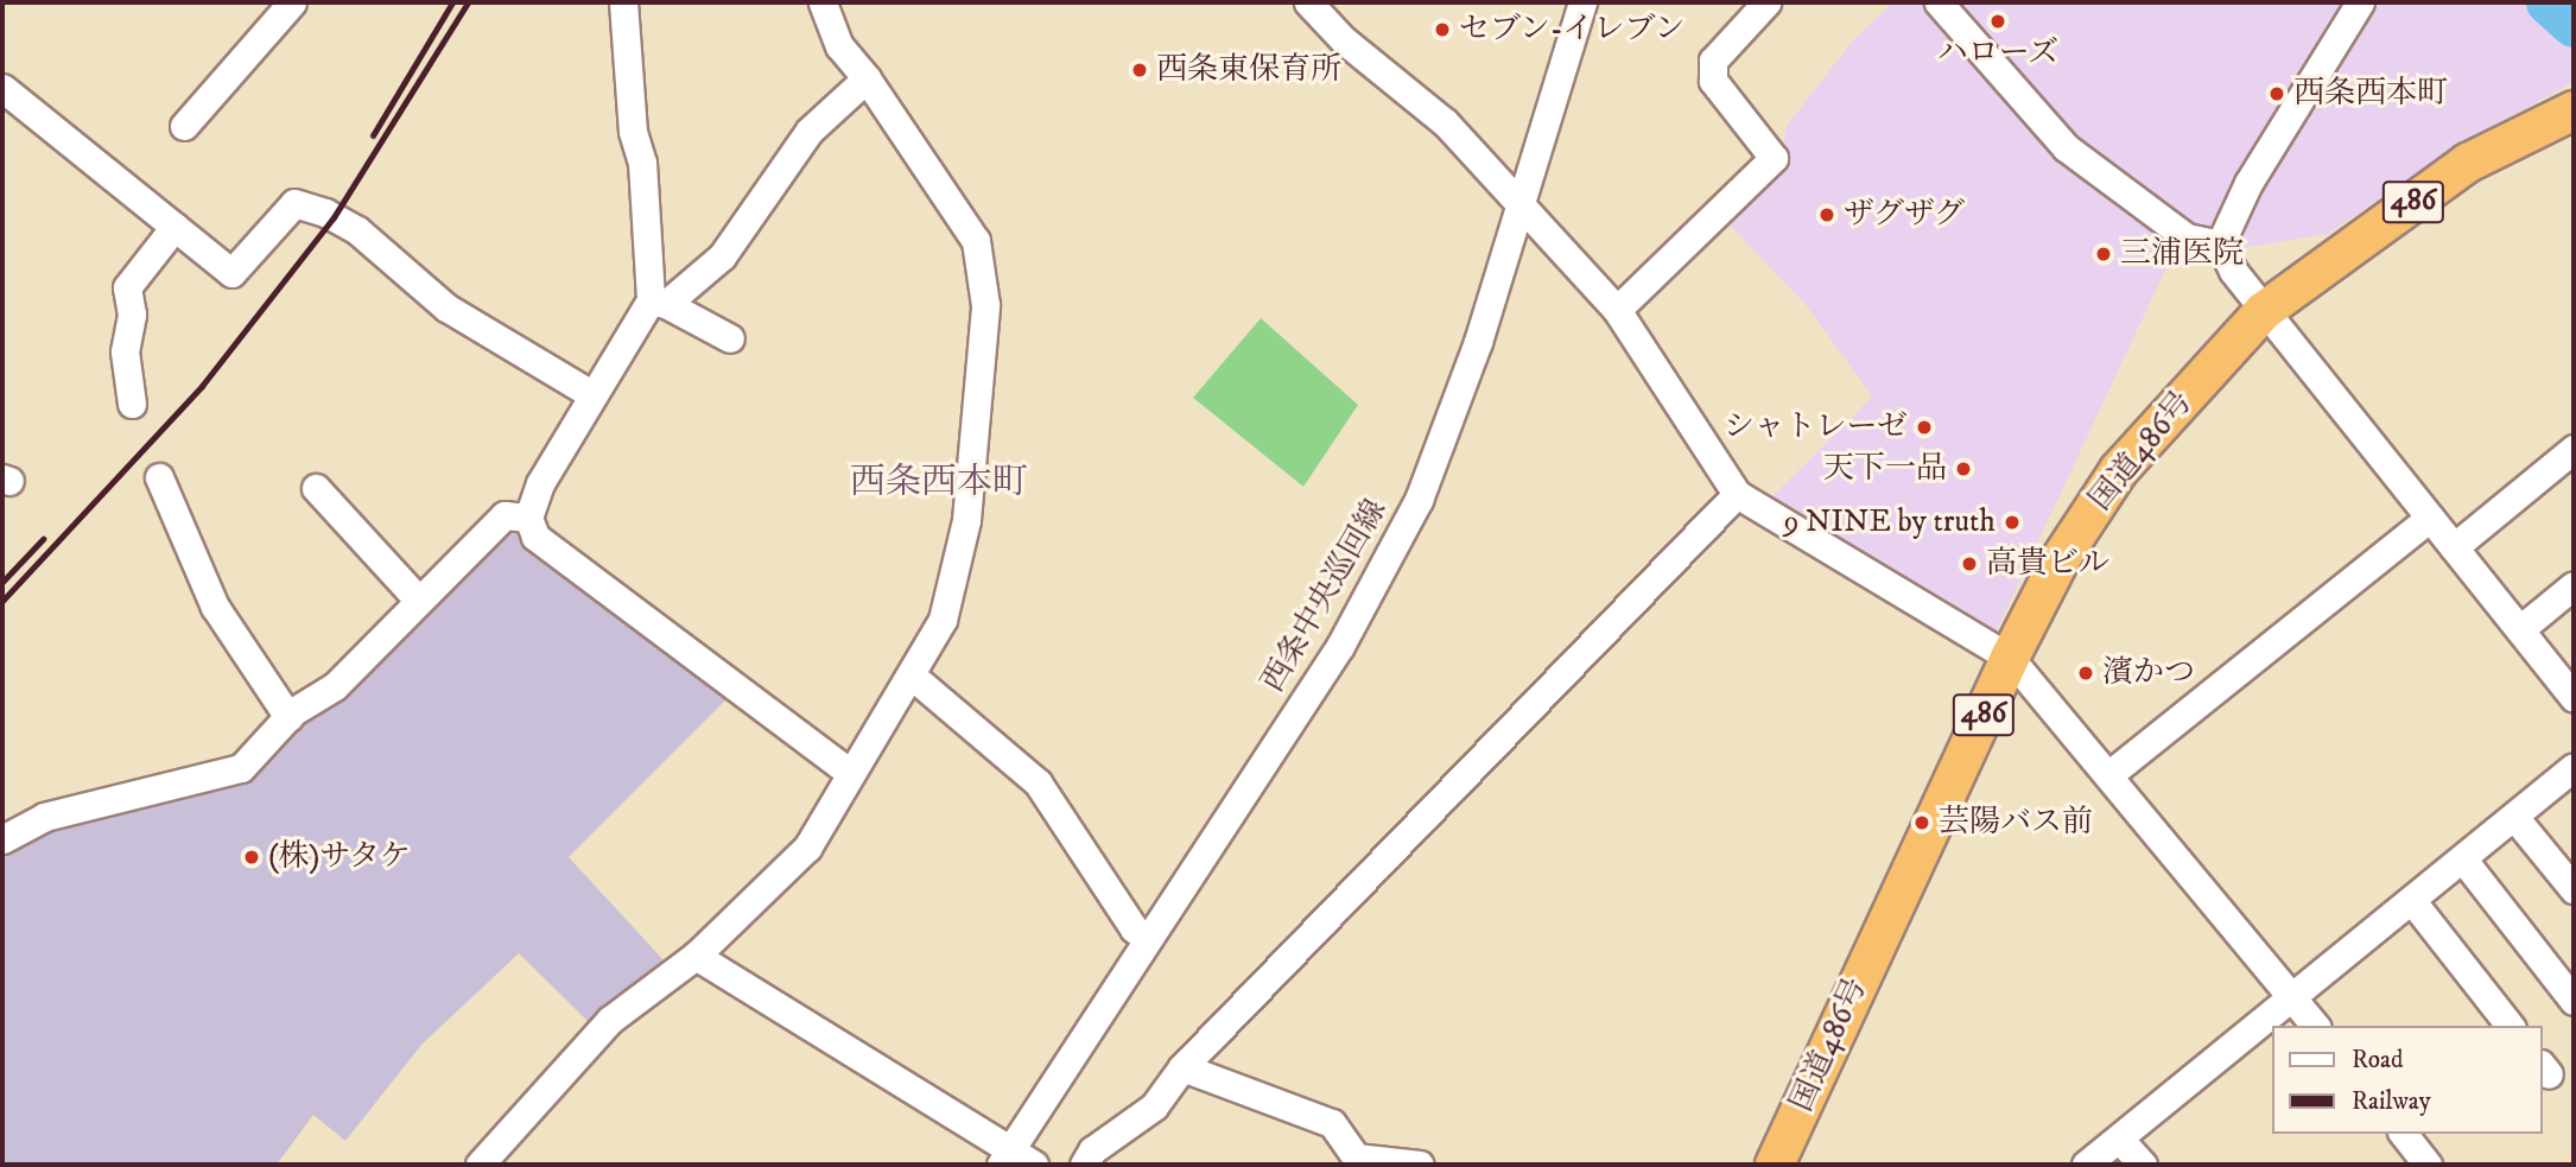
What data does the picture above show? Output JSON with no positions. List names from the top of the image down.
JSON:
{
  "streets": {
    "highway": ["486", "国道486号"],
    "street": ["西条中央巡回線"]
  },
  "districts": ["西条西本町"],
  "places": [
    "ハローズ",
    "セブン-イレブン",
    "西条東保育所",
    "西条西本町",
    "ザグザグ",
    "三浦医院",
    "シャトレーゼ",
    "天下一品",
    "9 NINE by truth",
    "高貴ビル",
    "濱かつ",
    "芸陽バス前",
    "(株)サタケ"
  ],
  "legend": ["Road", "Railway"]
}
